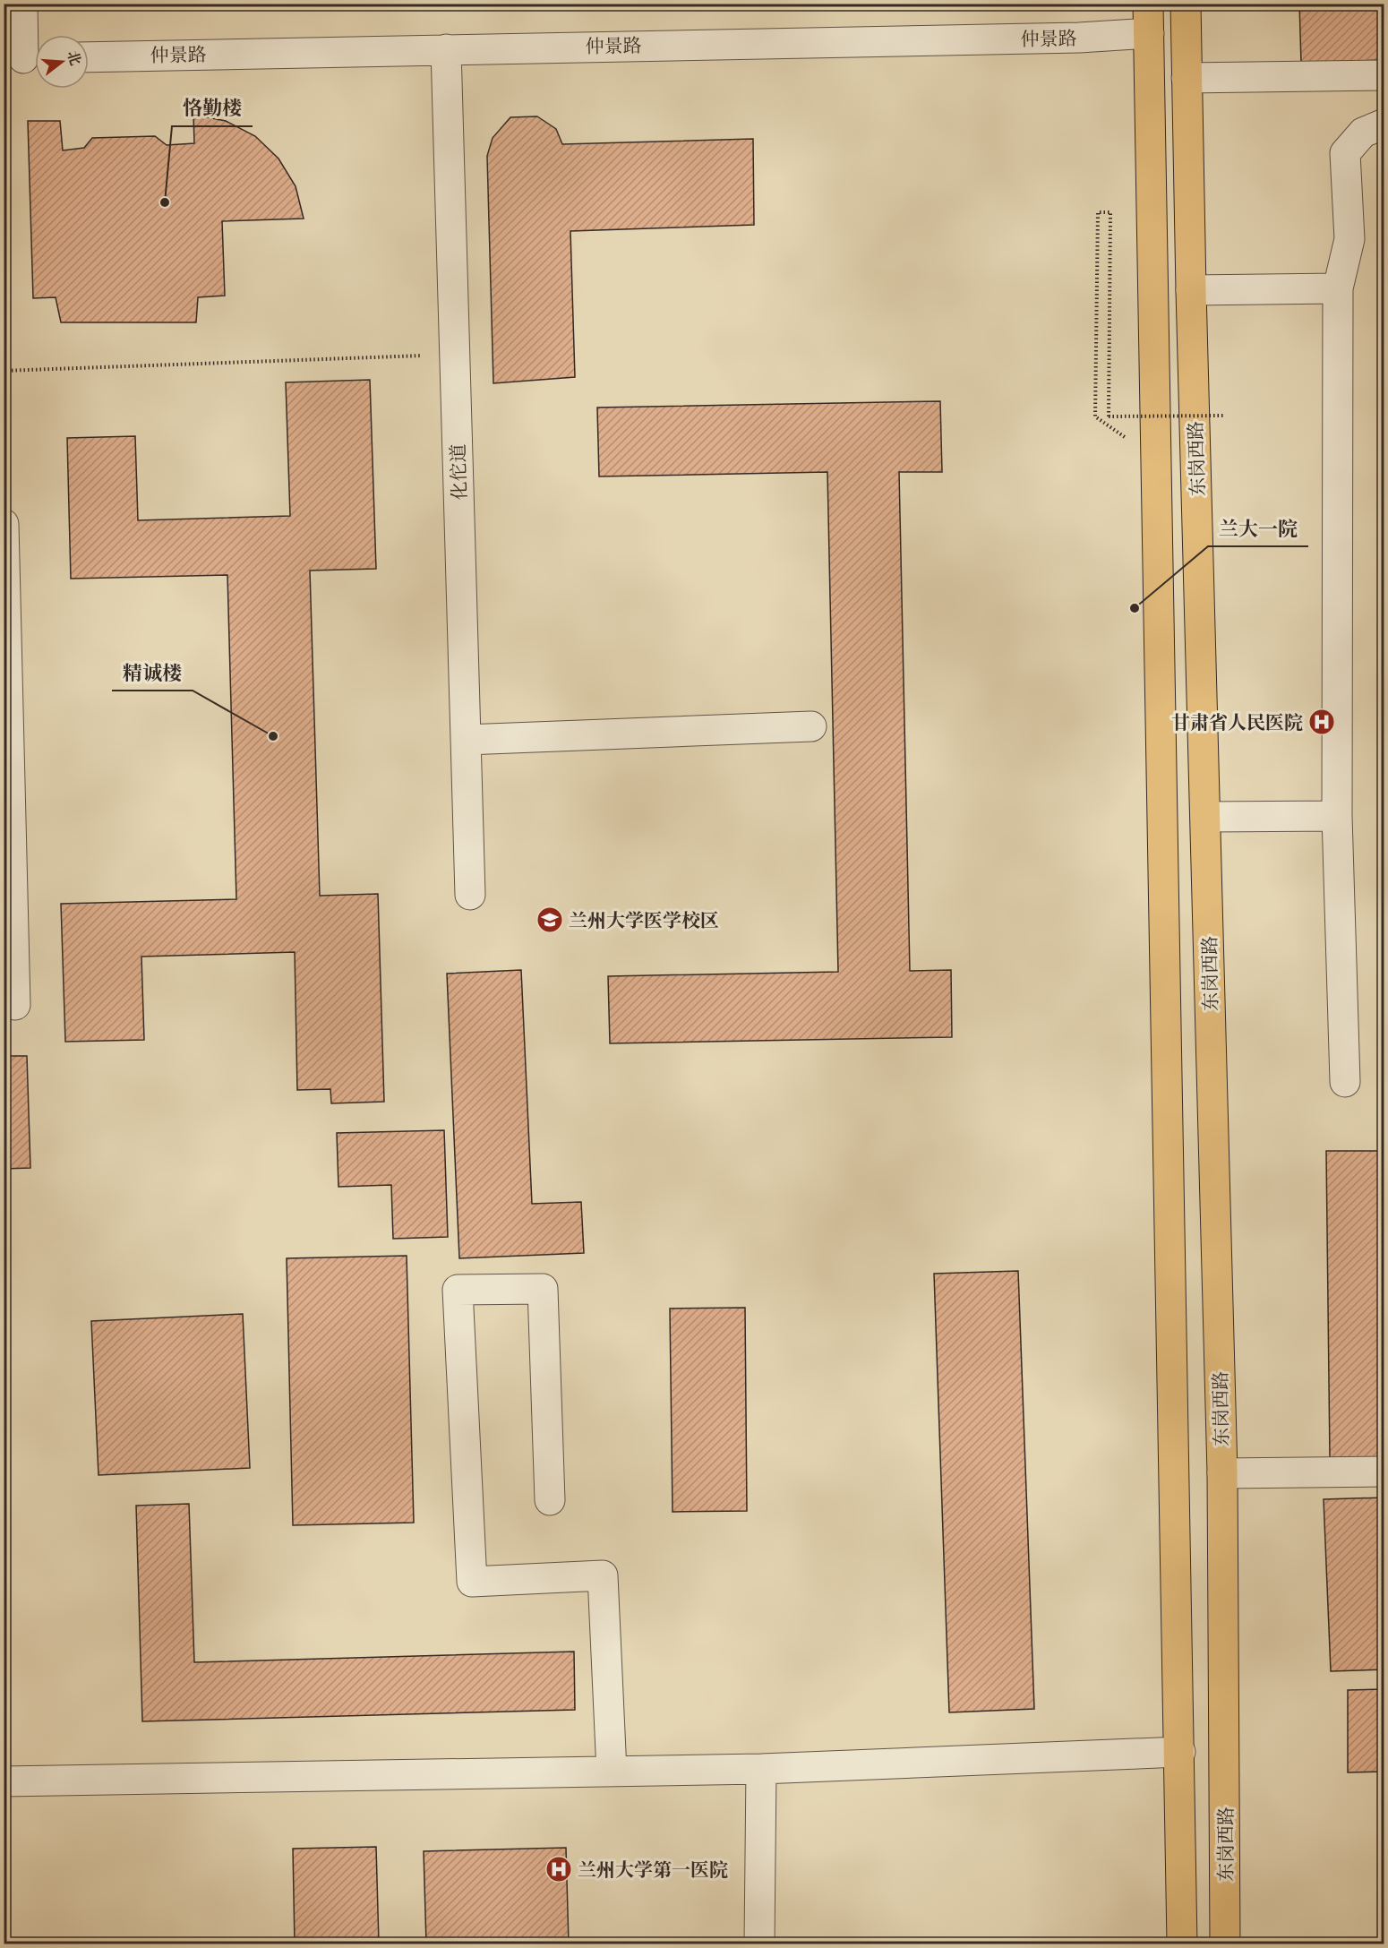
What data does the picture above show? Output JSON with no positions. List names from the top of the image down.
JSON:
{
  "streets": {
    "main road": ["东岗西路"],
    "street": ["仲景路", "化佗道"]
  },
  "crossings": [
    ["仲景路", "化佗道"]
  ],
  "places": {
    "other": ["恪勤楼", "兰大一院", "精诚楼"],
    "hospital": ["甘肃省人民医院", "兰州大学第一医院"],
    "school or university": ["兰州大学医学校区"]
  },
  "north": "right"
}
